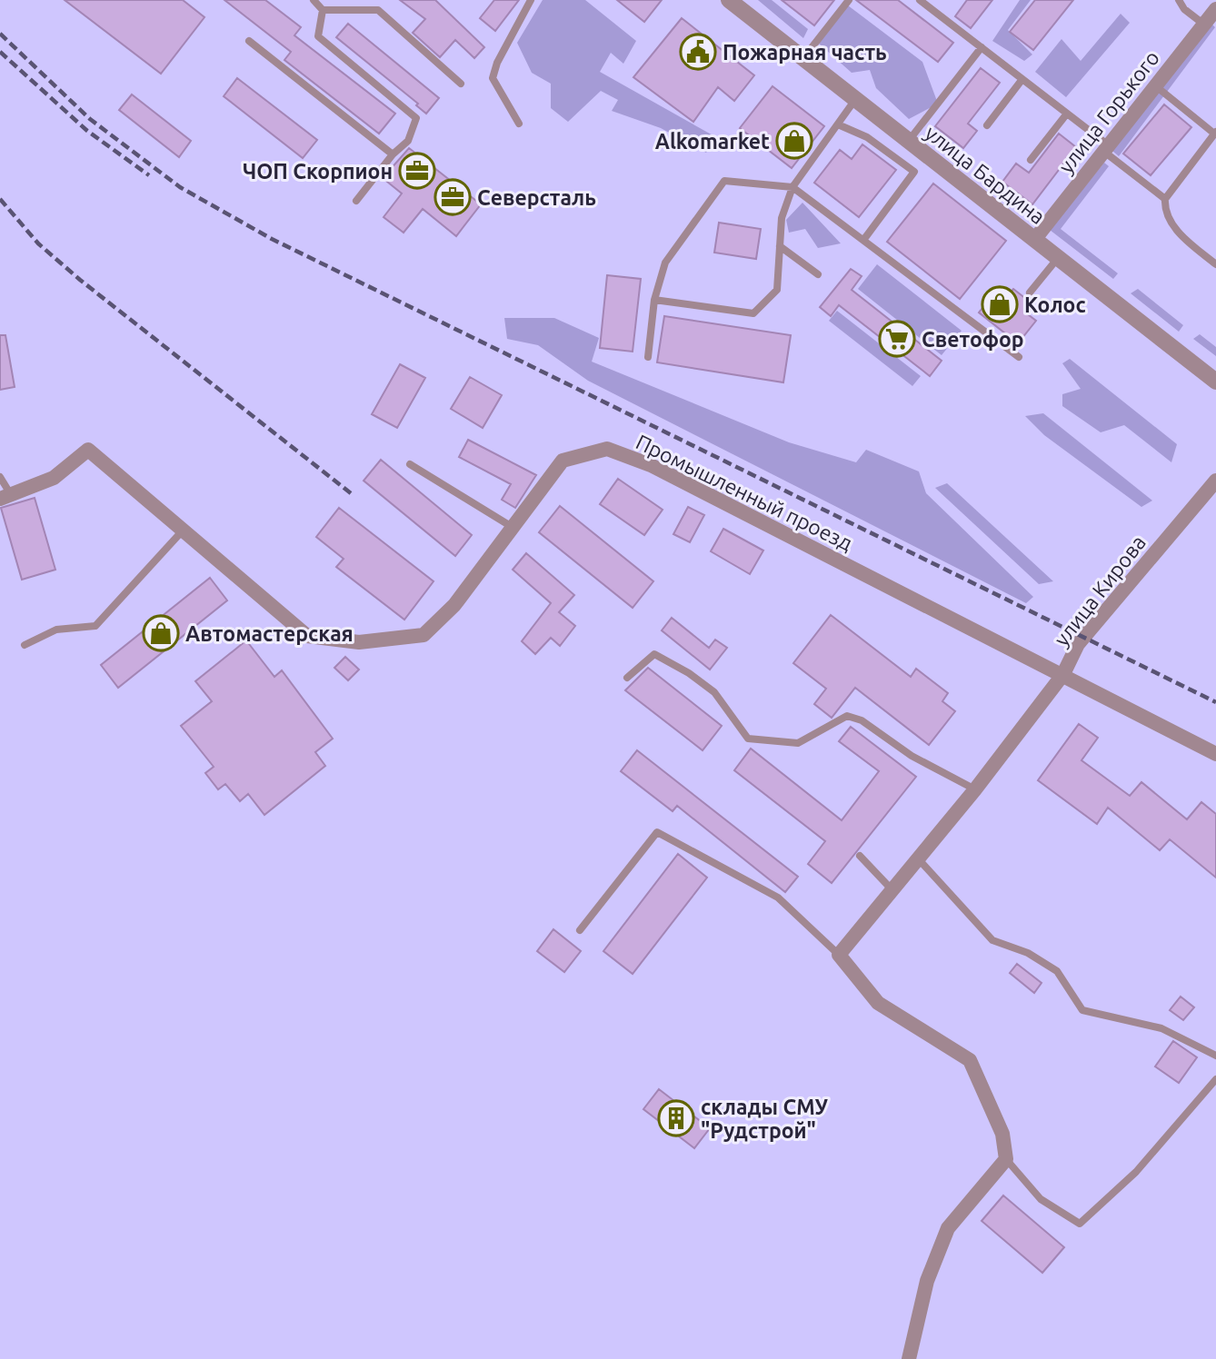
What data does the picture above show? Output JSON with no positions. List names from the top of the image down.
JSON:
{
  "streets": {
    "street": [
      "улица Горького",
      "улица Бардина",
      "Промышленный проезд",
      "улица Кирова"
    ]
  },
  "crossings": [
    ["улица Горького", "улица Бардина"],
    ["Промышленный проезд", "улица Кирова"]
  ],
  "places": {
    "public building": ["Пожарная часть"],
    "shop": ["Alkomarket", "Колос", "Автомастерская"],
    "office": ["ЧОП Скорпион", "Северсталь"],
    "supermarket": ["Светофор"],
    "building": ["склады СМУ \"Рудстрой\""]
  }
}
